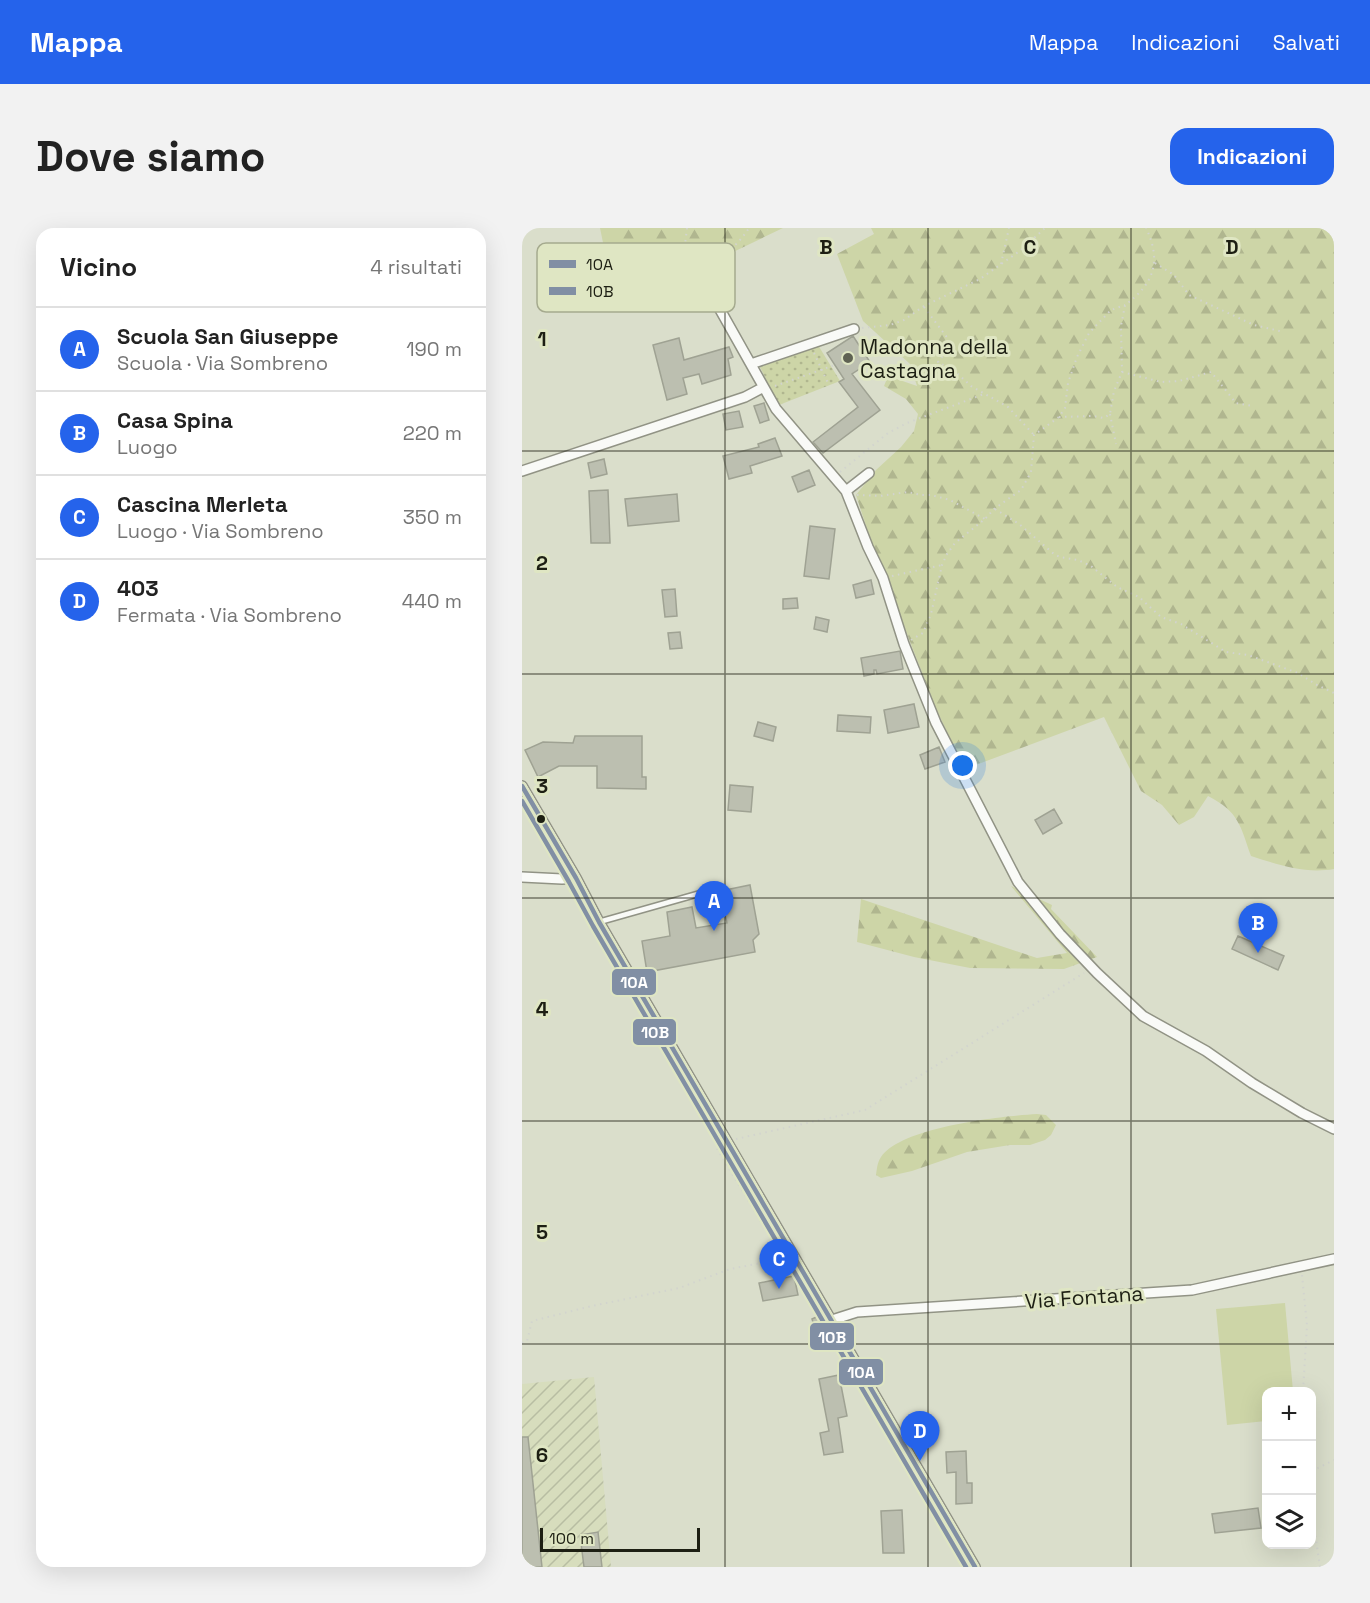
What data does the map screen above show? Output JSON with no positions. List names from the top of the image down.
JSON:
{
  "streets": {
    "street": ["Via Fontana"]
  },
  "places": ["Madonna della Castagna"],
  "lines": ["transit line 10A", "transit line 10B"],
  "legend": ["10A", "10B"],
  "scale_bar": "100 m",
  "page": {
    "header": "Mappa",
    "nav": ["Mappa", "Indicazioni", "Salvati"],
    "buttons": "Indicazioni",
    "title": "Dove siamo",
    "heading": ["Vicino", "4 risultati"],
    "list": [
      {
        "mark": "A",
        "name": "Scuola San Giuseppe",
        "note": "Scuola · Via Sombreno",
        "value": "190 m"
      },
      {
        "mark": "B",
        "name": "Casa Spina",
        "note": "Luogo",
        "value": "220 m"
      },
      {
        "mark": "C",
        "name": "Cascina Merleta",
        "note": "Luogo · Via Sombreno",
        "value": "350 m"
      },
      {
        "mark": "D",
        "name": "403",
        "note": "Fermata · Via Sombreno",
        "value": "440 m"
      }
    ],
    "pins": [
      "A",
      "B",
      "C",
      "D"
    ],
    "map_buttons": ["+", "−"],
    "scale": "100 m"
  },
  "grid": {
    "columns": ["B", "C", "D"],
    "rows": [
      "1",
      "2",
      "3",
      "4",
      "5",
      "6"
    ]
  }
}
